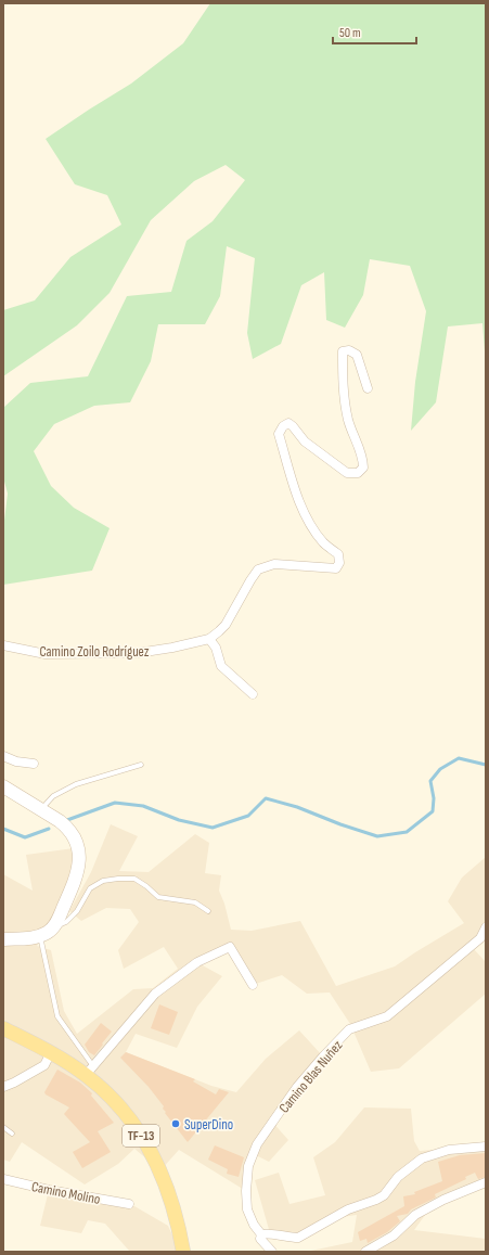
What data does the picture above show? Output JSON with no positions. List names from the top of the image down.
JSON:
{
  "streets": {
    "main road": ["TF-13"],
    "street": ["Camino Zoilo Rodríguez", "Camino Blas Nuñez", "Camino Molino"]
  },
  "places": ["SuperDino"],
  "scale_bar": "50 m"
}
